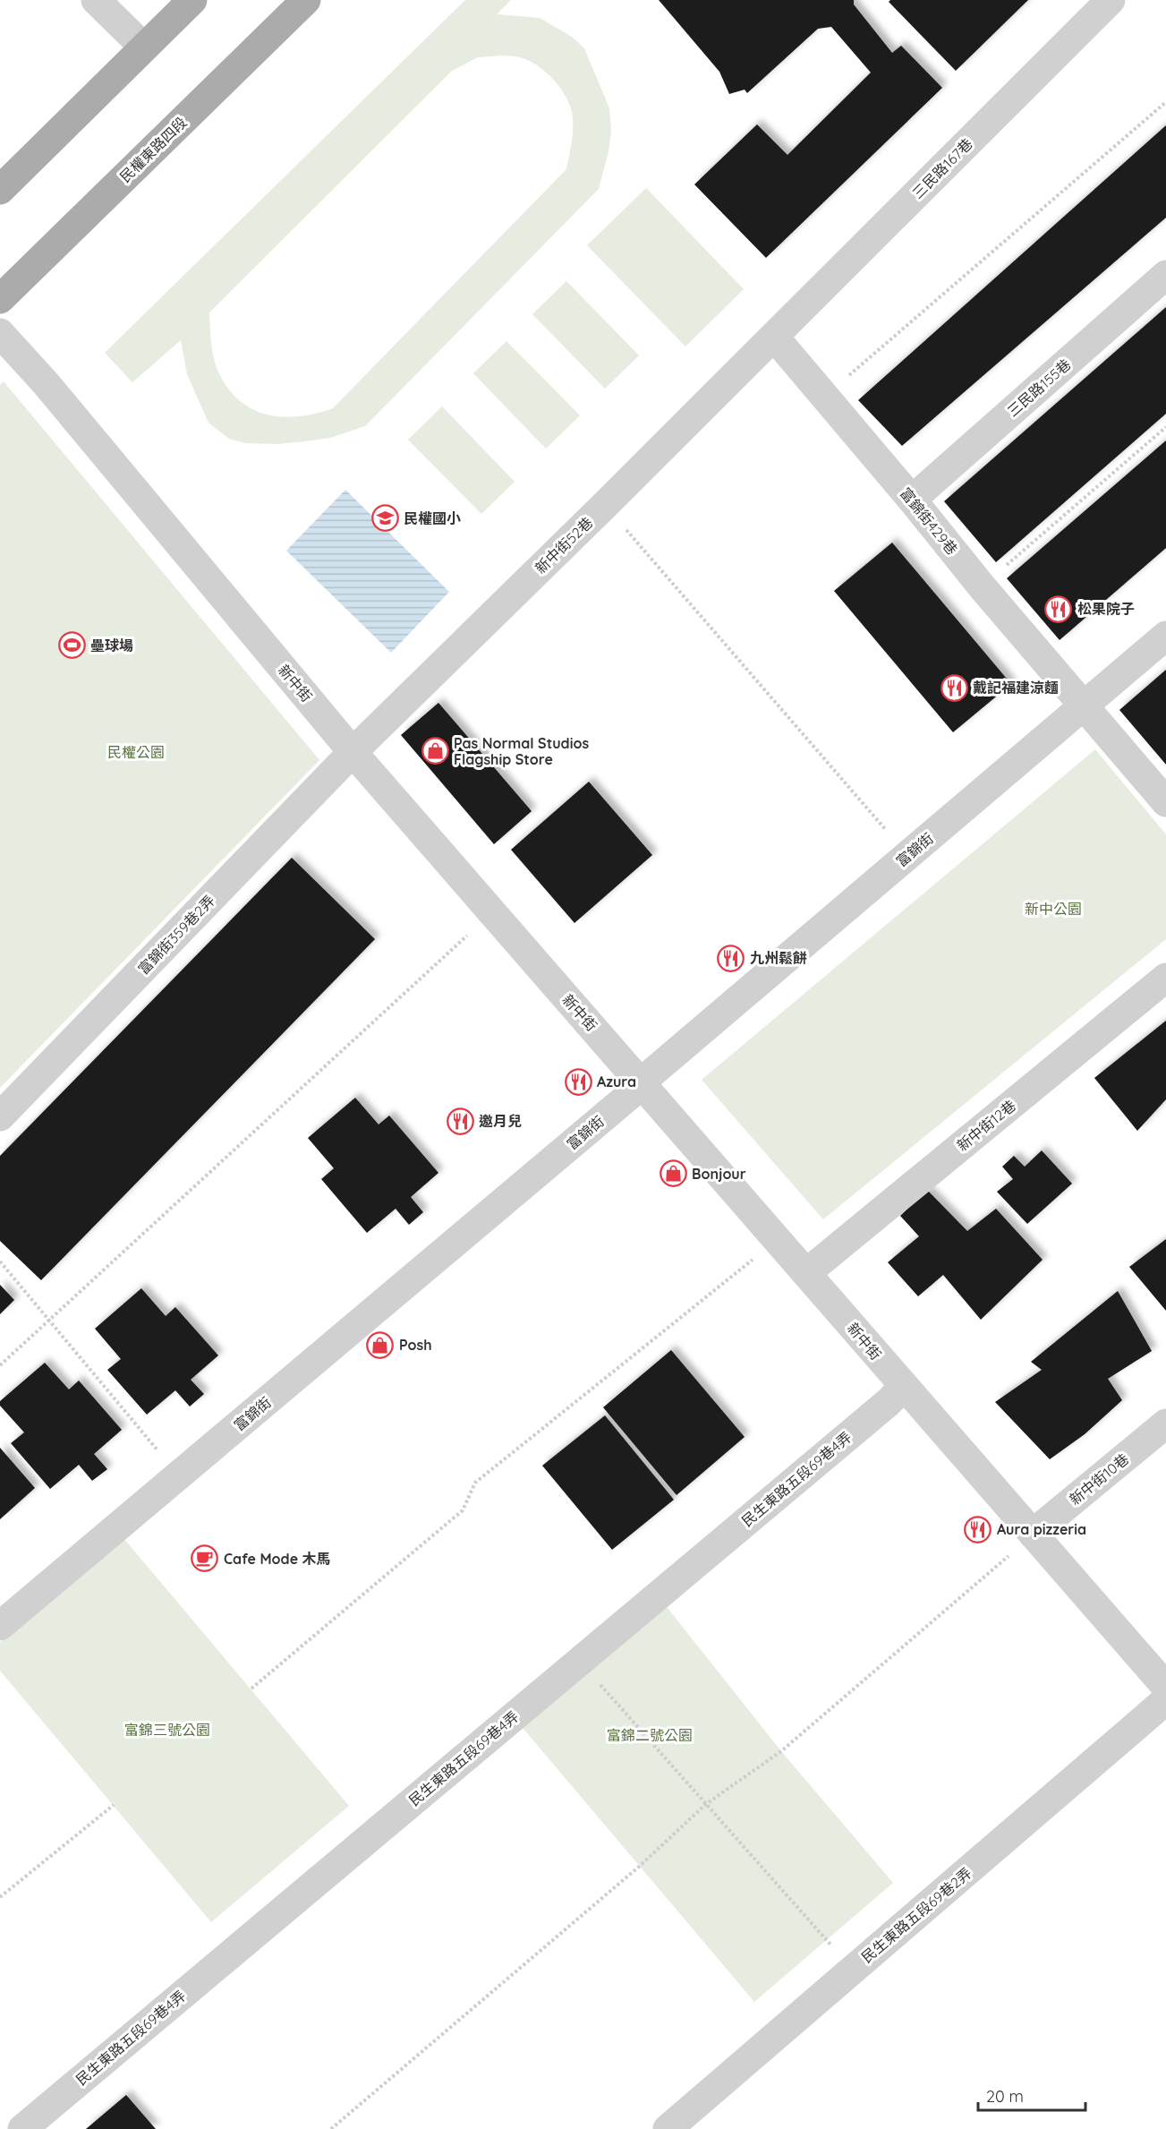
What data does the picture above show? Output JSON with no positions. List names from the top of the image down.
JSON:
{
  "streets": {
    "main road": ["民權東路四段"],
    "street": [
      "三民路167巷",
      "三民路155巷",
      "富錦街429巷",
      "新中街52巷",
      "新中街",
      "富錦街",
      "富錦街359巷2弄",
      "新中街12巷",
      "民生東路五段69巷4弄",
      "新中街10巷",
      "民生東路五段69巷2弄"
    ]
  },
  "crossings": [
    ["三民路167巷", "富錦街429巷"],
    ["三民路167巷", "新中街52巷"],
    ["三民路155巷", "富錦街429巷"],
    ["富錦街429巷", "新中街52巷"],
    ["富錦街429巷", "富錦街"],
    ["新中街52巷", "新中街"],
    ["新中街52巷", "富錦街359巷2弄"],
    ["新中街", "富錦街"],
    ["新中街", "富錦街359巷2弄"],
    ["新中街", "新中街12巷"],
    ["新中街", "民生東路五段69巷4弄"],
    ["新中街", "新中街10巷"]
  ],
  "parks": [
    "民權公園",
    "新中公園",
    "富錦三號公園",
    "富錦二號公園"
  ],
  "places": {
    "school or university": ["民權國小"],
    "restaurant": [
      "松果院子",
      "戴記福建涼麵",
      "九州鬆餅",
      "Azura",
      "邀月兒",
      "Aura pizzeria"
    ],
    "sports": ["壘球場"],
    "shop": ["Pas Normal Studios Flagship Store", "Bonjour", "Posh"],
    "cafe": ["Cafe Mode 木馬"]
  },
  "scale_bar": "20 m"
}
